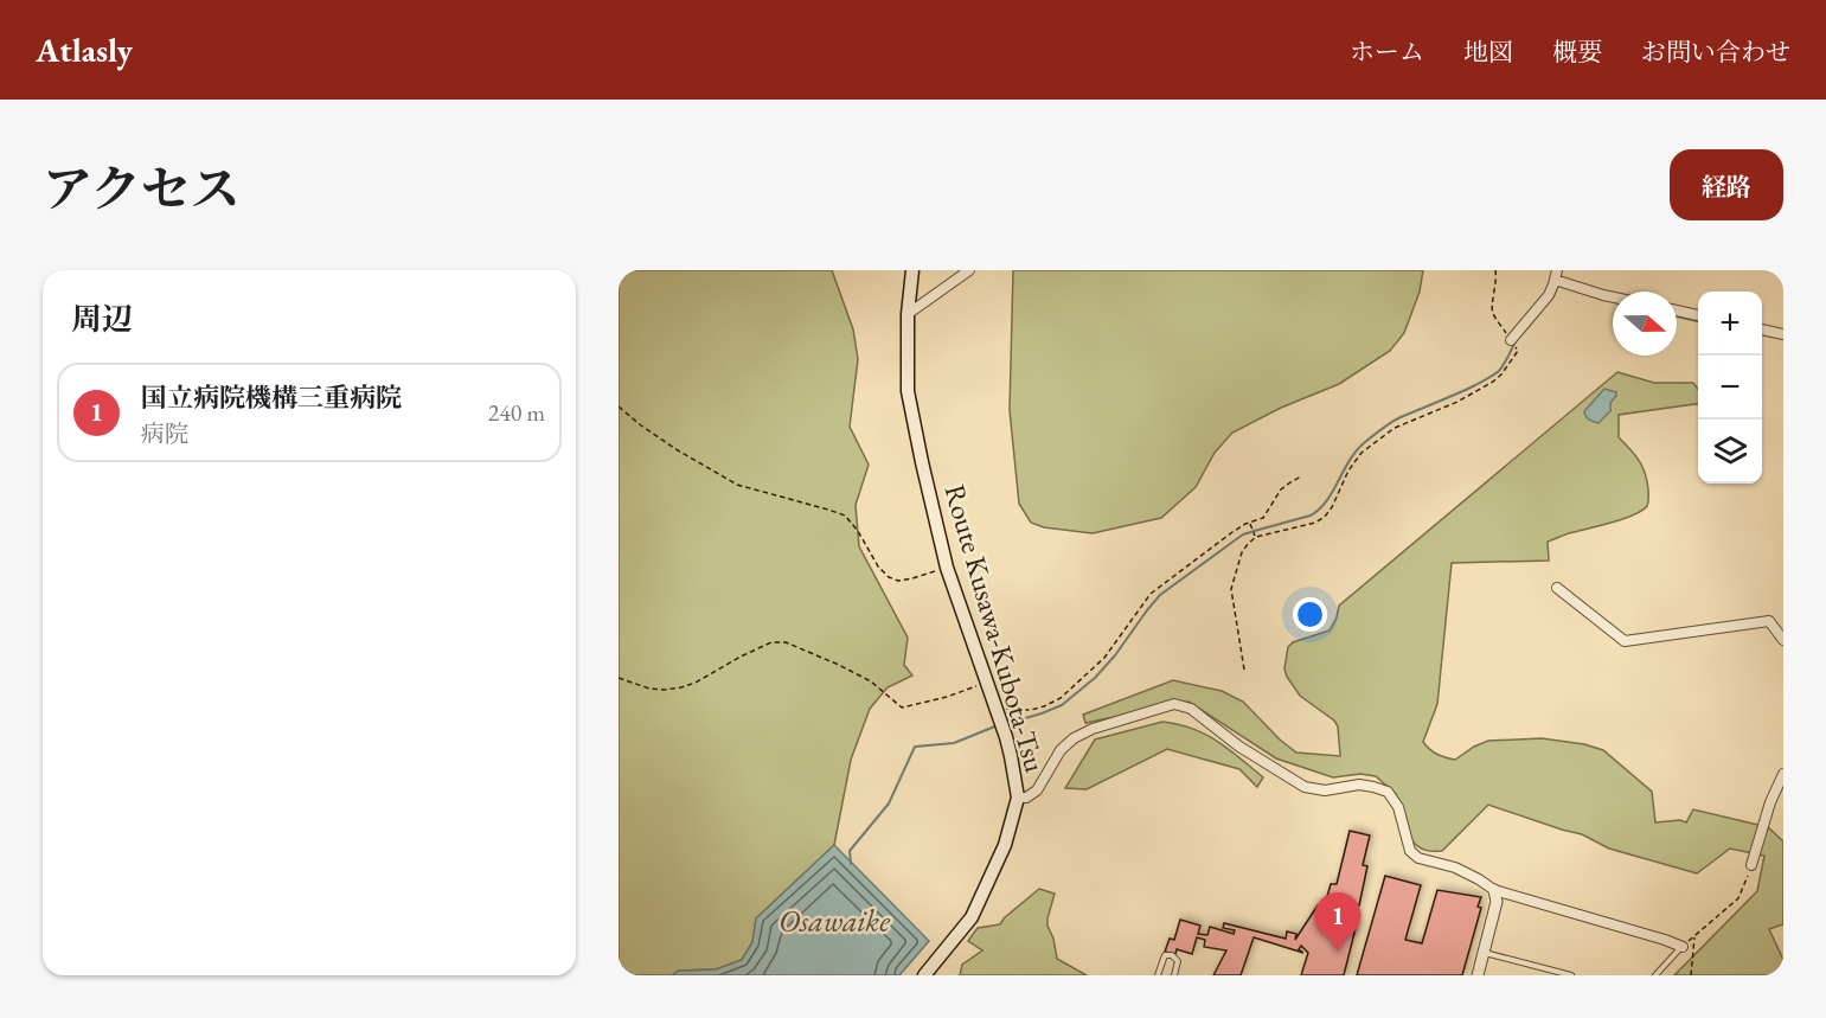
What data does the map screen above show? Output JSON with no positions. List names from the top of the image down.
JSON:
{
  "streets": {
    "main road": ["Route Kusawa-Kubota-Tsu"]
  },
  "water": ["Osawaike"],
  "north": "right",
  "page": {
    "header": "Atlasly",
    "nav": [
      "ホーム",
      "地図",
      "概要",
      "お問い合わせ"
    ],
    "title": "アクセス",
    "buttons": "経路",
    "heading": "周辺",
    "map_buttons": ["+", "−"],
    "list": [
      {
        "mark": "1",
        "name": "国立病院機構三重病院",
        "note": "病院",
        "value": "240 m"
      }
    ],
    "pins": "1"
  }
}
